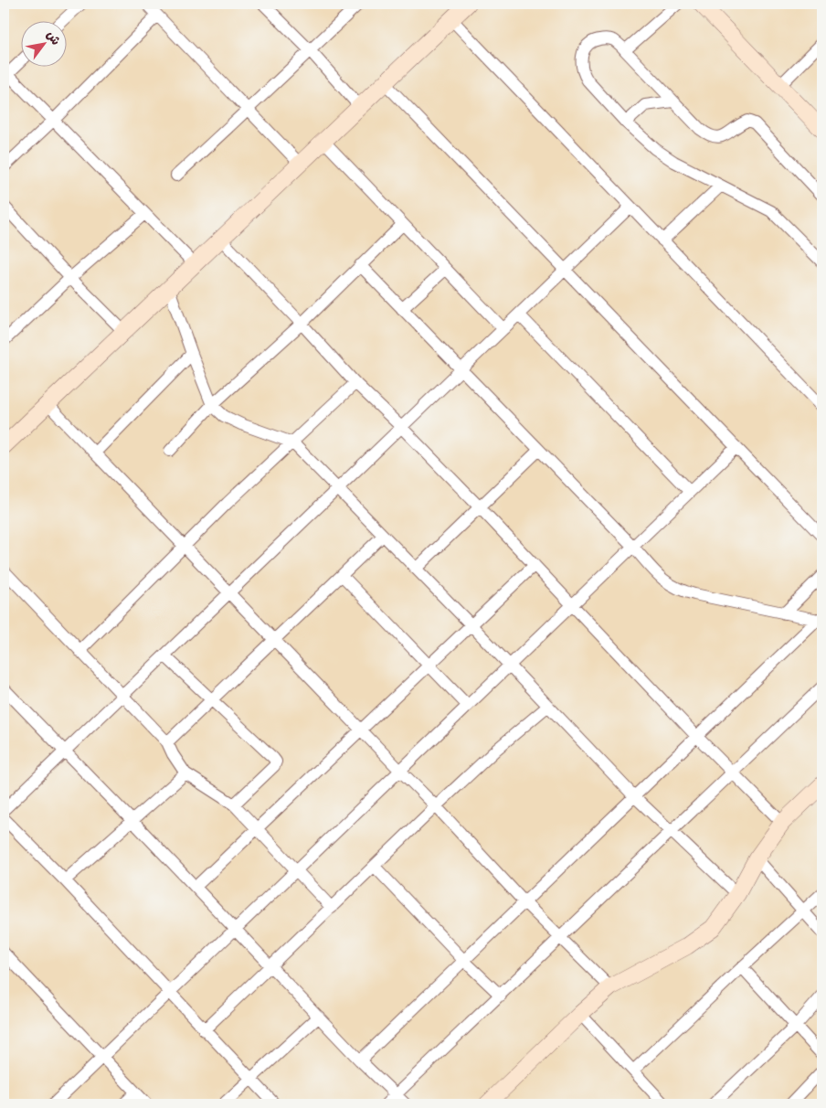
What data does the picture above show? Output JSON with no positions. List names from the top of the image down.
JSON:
{
  "north": "top right"
}
